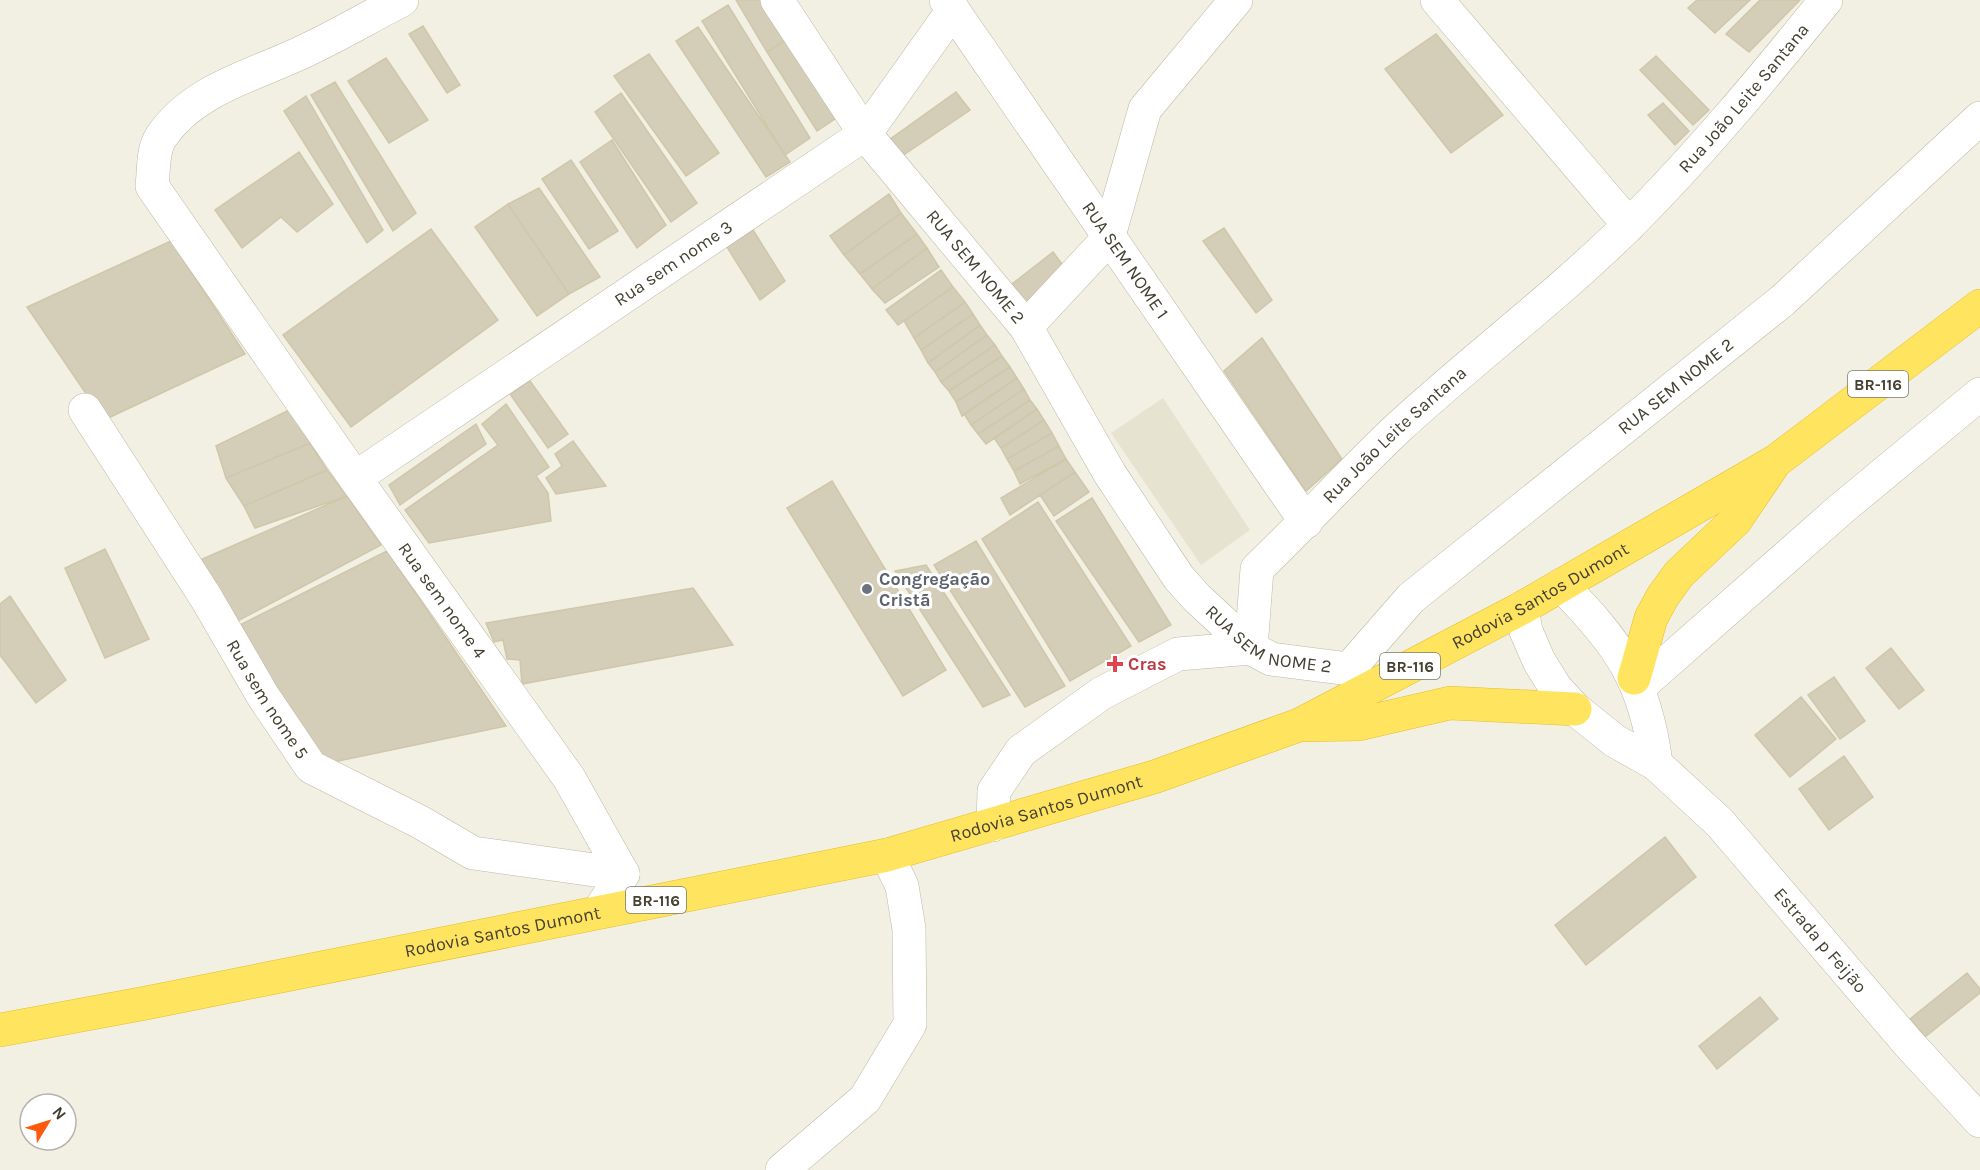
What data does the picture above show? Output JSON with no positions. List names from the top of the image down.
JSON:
{
  "streets": {
    "highway": ["BR-116", "Rodovia Santos Dumont"],
    "street": [
      "Rua João Leite Santana",
      "RUA SEM NOME 1",
      "Rua sem nome 3",
      "RUA SEM NOME 2",
      "Rua sem nome 4",
      "Rua sem nome 5",
      "Estrada p Feijão"
    ]
  },
  "crossings": [
    ["Rua João Leite Santana", "RUA SEM NOME 1"],
    ["Rua João Leite Santana", "RUA SEM NOME 2"],
    ["RUA SEM NOME 1", "Rua sem nome 3"],
    ["Rua sem nome 3", "RUA SEM NOME 2"],
    ["Rua sem nome 3", "Rua sem nome 4"],
    ["Rodovia Santos Dumont", "Estrada p Feijão"],
    ["Rua sem nome 4", "Rua sem nome 5"]
  ],
  "places": {
    "other": ["Congregação Cristã"],
    "health": ["Cras"]
  },
  "north": "top right"
}
